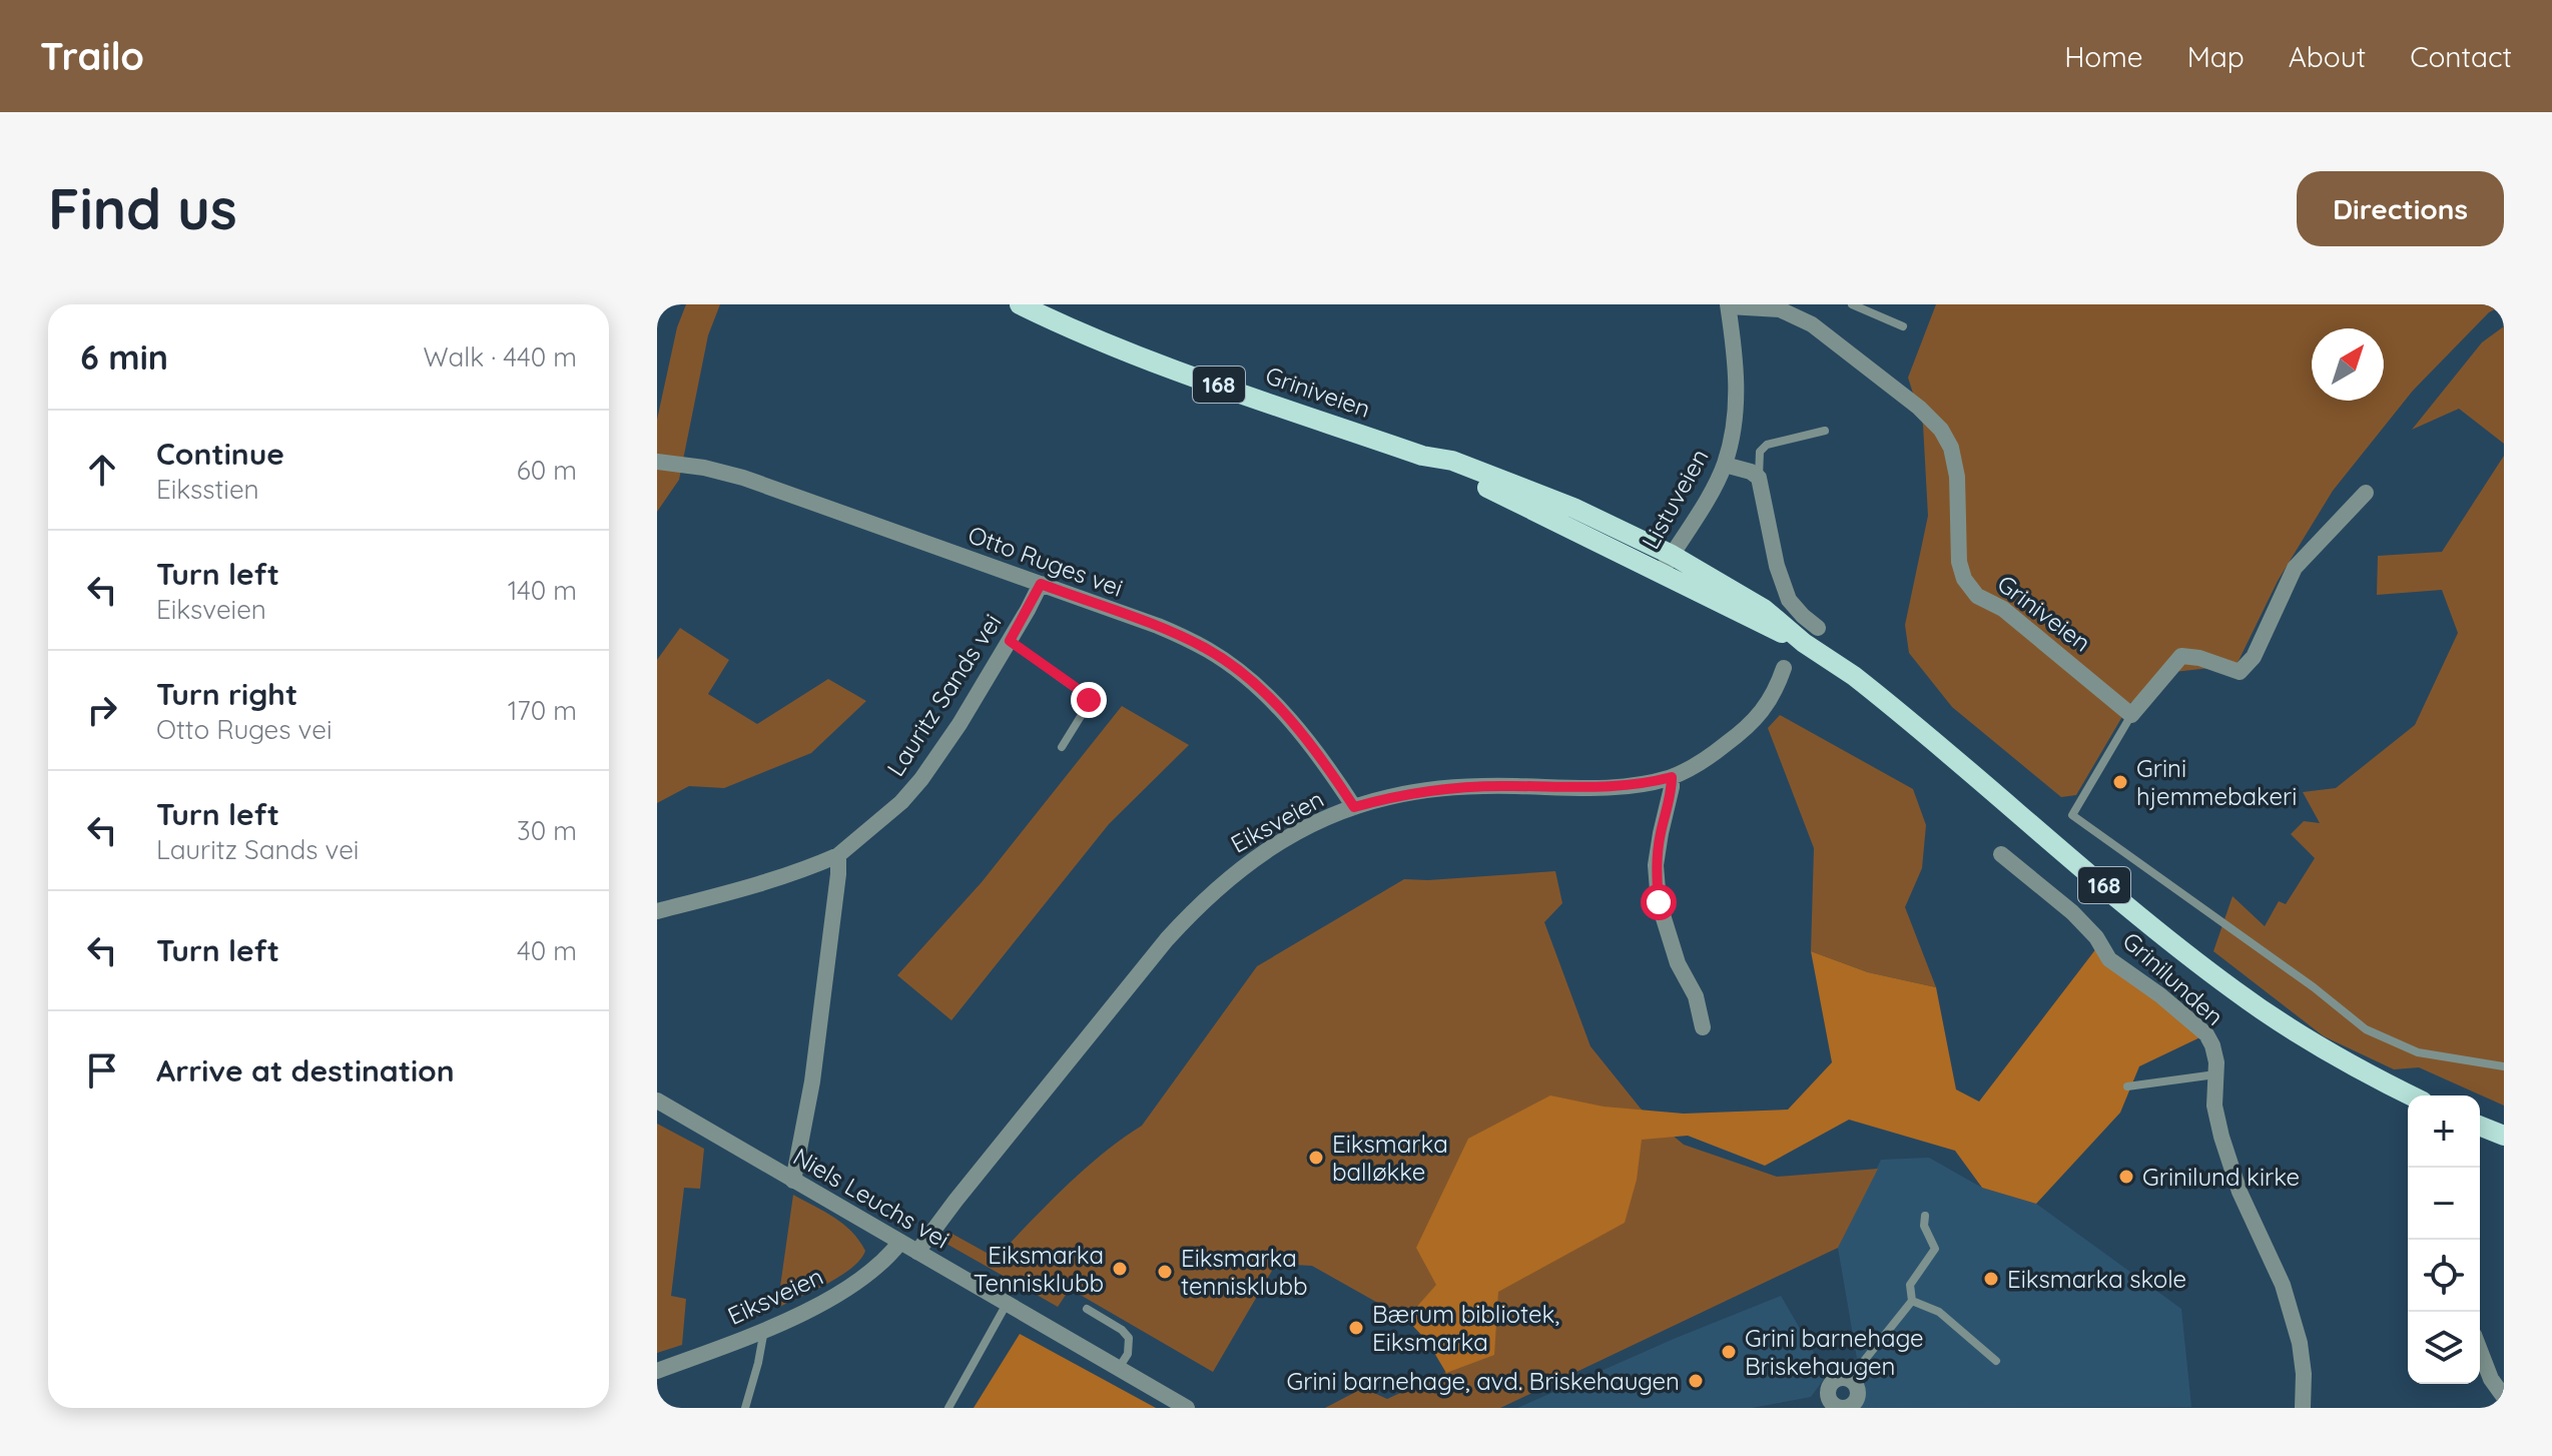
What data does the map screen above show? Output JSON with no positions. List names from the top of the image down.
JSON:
{
  "streets": {
    "main road": ["168", "Griniveien"],
    "street": [
      "Listuveien",
      "Otto Ruges vei",
      "Lauritz Sands vei",
      "Eiksveien",
      "Grinilunden",
      "Niels Leuchs vei"
    ]
  },
  "crossings": [
    ["Griniveien", "Listuveien"],
    ["Otto Ruges vei", "Lauritz Sands vei"],
    ["Otto Ruges vei", "Eiksveien"],
    ["Eiksveien", "Niels Leuchs vei"]
  ],
  "places": [
    "Grini hjemmebakeri",
    "Eiksmarka balløkke",
    "Grinilund kirke",
    "Eiksmarka Tennisklubb",
    "Eiksmarka tennisklubb",
    "Eiksmarka skole",
    "Bærum bibliotek, Eiksmarka",
    "Grini barnehage Briskehaugen",
    "Grini barnehage, avd. Briskehaugen"
  ],
  "north": "top right",
  "page": {
    "header": "Trailo",
    "nav": [
      "Home",
      "Map",
      "About",
      "Contact"
    ],
    "buttons": "Directions",
    "title": "Find us",
    "heading": ["6 min", "Walk · 440 m"],
    "list": [
      ["Continue", "Eiksstien", "60 m"],
      ["Turn left", "Eiksveien", "140 m"],
      ["Turn right", "Otto Ruges vei", "170 m"],
      ["Turn left", "Lauritz Sands vei", "30 m"],
      ["Turn left", "40 m"],
      "Arrive at destination"
    ],
    "map_buttons": ["+", "−"]
  }
}
